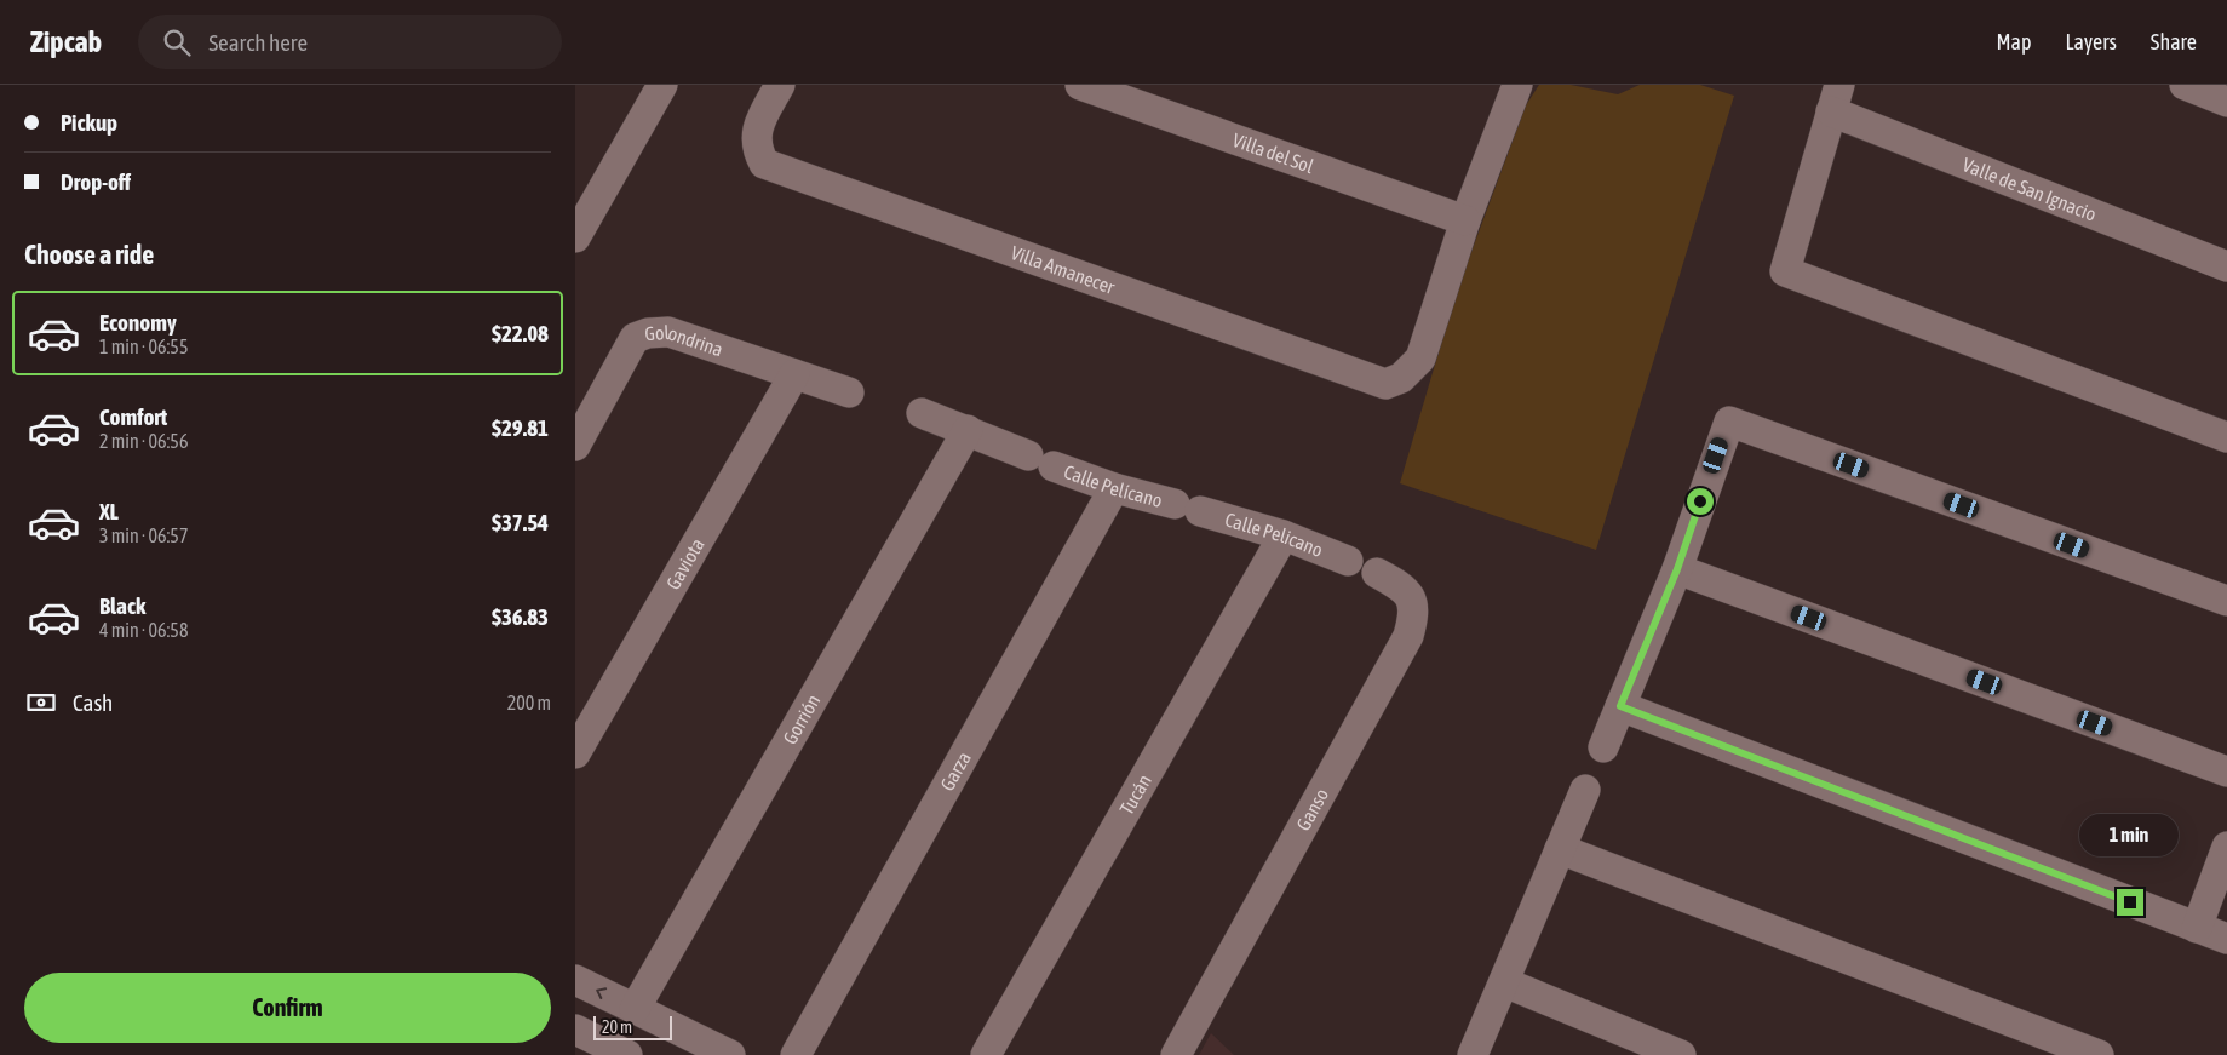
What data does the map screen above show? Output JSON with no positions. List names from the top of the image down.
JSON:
{
  "streets": {
    "street": [
      "Villa del Sol",
      "Valle de San Ignacio",
      "Villa Amanecer",
      "Golondrina",
      "Calle Pelícano",
      "Calle Pelicano",
      "Gaviota",
      "Gorrión",
      "Garza",
      "Tucán",
      "Ganso"
    ]
  },
  "crossings": [
    ["Villa del Sol", "Villa Amanecer"],
    ["Golondrina", "Gaviota"],
    ["Calle Pelícano", "Calle Pelicano"],
    ["Calle Pelícano", "Gorrión"],
    ["Calle Pelícano", "Garza"],
    ["Calle Pelicano", "Tucán"]
  ],
  "scale_bar": "20 m",
  "page": {
    "header": "Zipcab",
    "search": "Search here",
    "nav": ["Map", "Layers", "Share"],
    "banner": ["Pickup", "Drop-off"],
    "heading": "Choose a ride",
    "list": [
      {
        "name": "Economy",
        "note": "1 min · 06:55",
        "value": "$22.08"
      },
      {
        "name": "Comfort",
        "note": "2 min · 06:56",
        "value": "$29.81"
      },
      {
        "name": "XL",
        "note": "3 min · 06:57",
        "value": "$37.54"
      },
      {
        "name": "Black",
        "note": "4 min · 06:58",
        "value": "$36.83"
      }
    ],
    "pay": ["Cash", "200 m"],
    "bubble": "1 min",
    "buttons": "Confirm",
    "scale": "20 m"
  }
}
